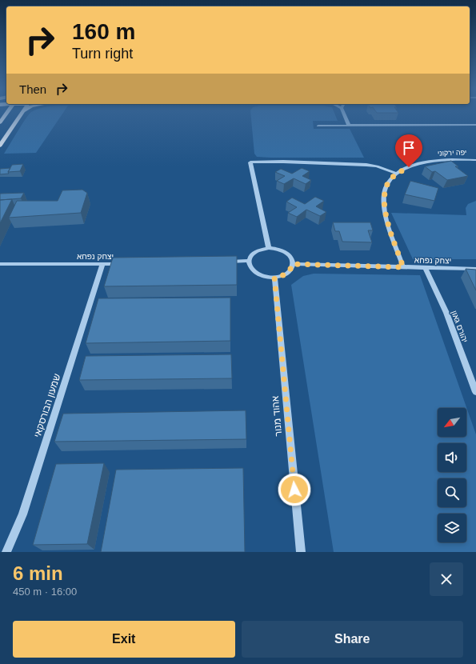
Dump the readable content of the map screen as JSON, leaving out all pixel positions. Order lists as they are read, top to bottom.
{
  "streets": {
    "street": [
      "יפה ירקוני",
      "יצחק נפחא",
      "יהורם גאון",
      "שמעון הבורסקאי",
      "אהוד מנור"
    ]
  },
  "crossings": [
    ["יפה ירקוני", "יצחק נפחא"],
    ["יצחק נפחא", "יהורם גאון"],
    ["יצחק נפחא", "שמעון הבורסקאי"],
    ["יצחק נפחא", "אהוד מנור"]
  ],
  "north": "bottom left",
  "page": {
    "turn": ["160 m", "Turn right"],
    "then": "Then",
    "heading": ["6 min", "450 m · 16:00"],
    "buttons": ["Exit", "Share"]
  }
}
